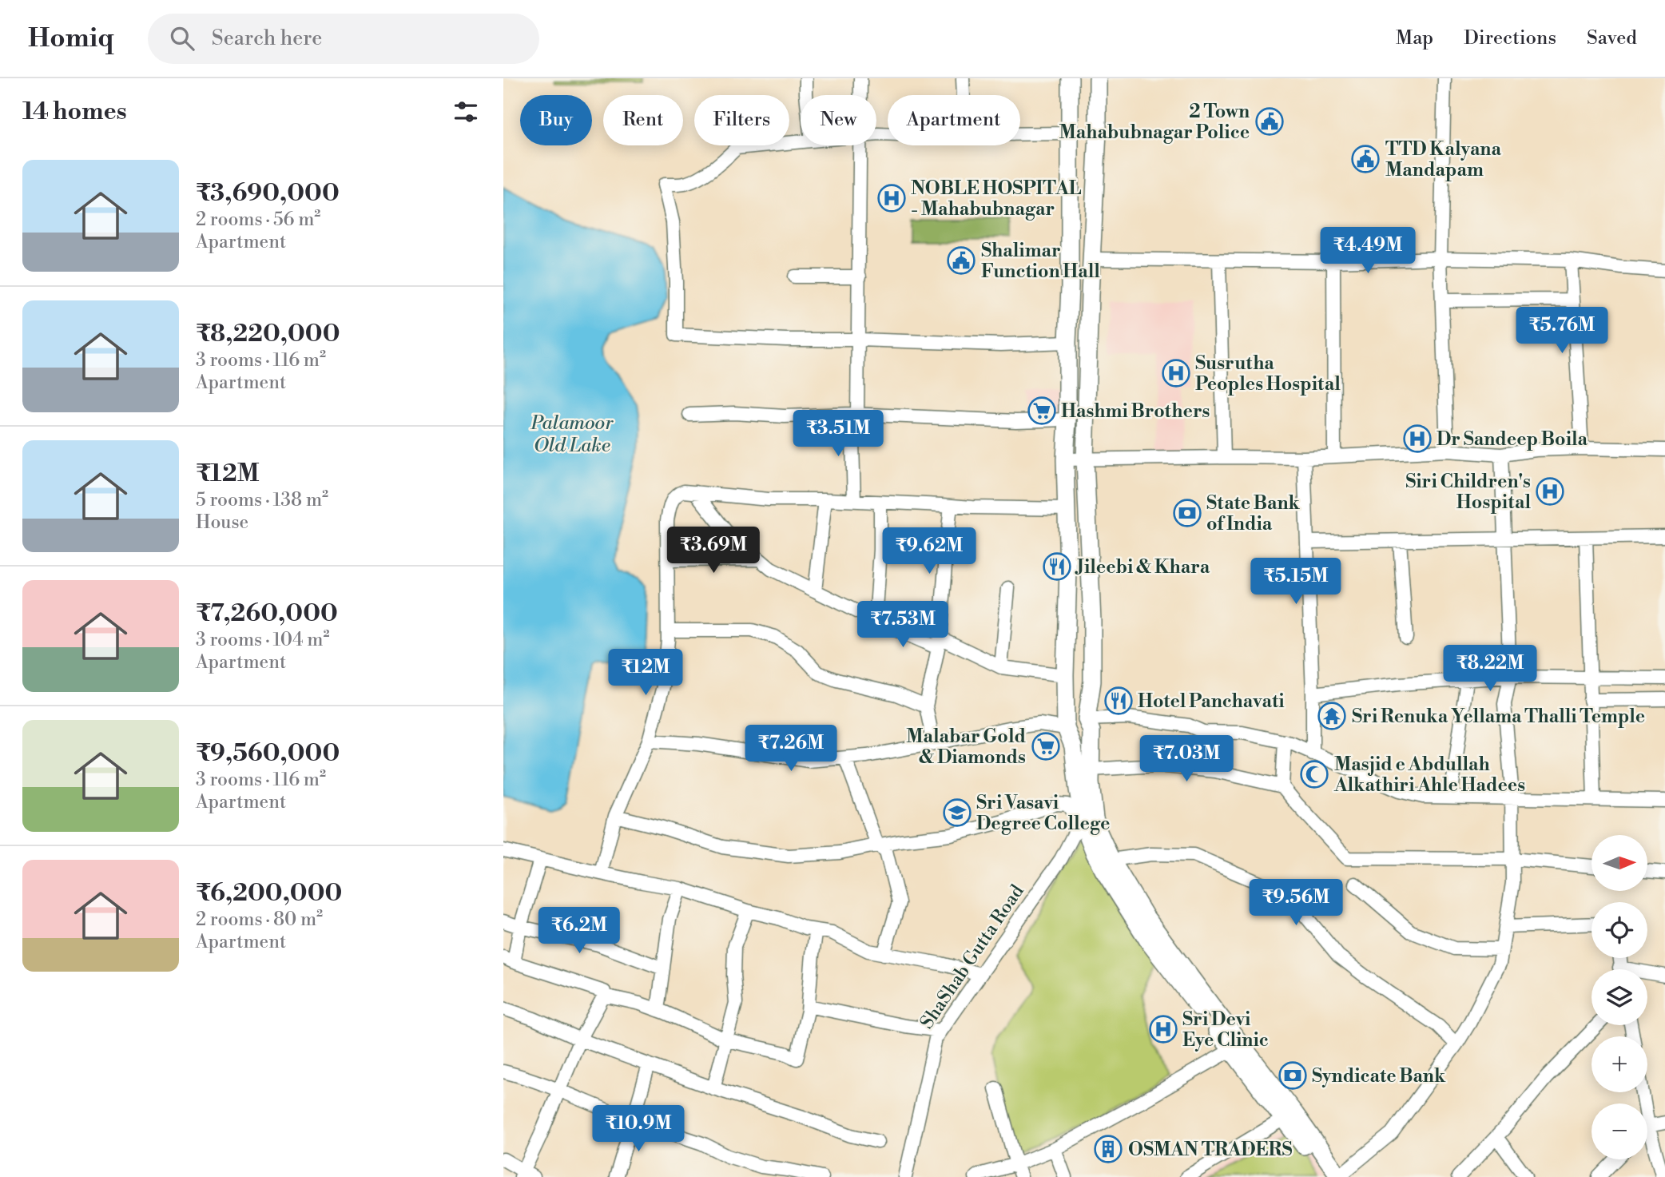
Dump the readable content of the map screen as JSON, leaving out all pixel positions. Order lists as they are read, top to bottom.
{
  "streets": {
    "street": ["ShaShab Gutta Road"]
  },
  "water": ["Palamoor Old Lake"],
  "places": {
    "public building": ["2 Town Mahabubnagar Police", "TTD Kalyana Mandapam", "Shalimar Function Hall"],
    "hospital": [
      "NOBLE HOSPITAL - Mahabubnagar",
      "Susrutha Peoples Hospital",
      "Dr Sandeep Boila",
      "Siri Children's Hospital",
      "Sri Devi Eye Clinic"
    ],
    "supermarket": ["Hashmi Brothers", "Malabar Gold & Diamonds"],
    "bank": ["State Bank of India", "Syndicate Bank"],
    "restaurant": ["Jileebi & Khara", "Hotel Panchavati"],
    "temple": ["Sri Renuka Yellama Thalli Temple"],
    "mosque": ["Masjid e Abdullah Alkathiri Ahle Hadees"],
    "school or university": ["Sri Vasavi Degree College"],
    "building": ["OSMAN TRADERS"]
  },
  "north": "right",
  "page": {
    "header": "Homiq",
    "search": "Search here",
    "nav": ["Map", "Directions", "Saved"],
    "heading": "14 homes",
    "chip": [
      "Buy",
      "Rent",
      "Filters",
      "New",
      "Apartment"
    ],
    "list": [
      {
        "name": "₹3,690,000",
        "note": "2 rooms · 56 m² · Apartment"
      },
      {
        "name": "₹8,220,000",
        "note": "3 rooms · 116 m² · Apartment"
      },
      {
        "name": "₹12M",
        "note": "5 rooms · 138 m² · House"
      },
      {
        "name": "₹7,260,000",
        "note": "3 rooms · 104 m² · Apartment"
      },
      {
        "name": "₹9,560,000",
        "note": "3 rooms · 116 m² · Apartment"
      },
      {
        "name": "₹6,200,000",
        "note": "2 rooms · 80 m² · Apartment"
      }
    ],
    "price": [
      "₹4.49M",
      "₹5.76M",
      "₹3.51M",
      "₹3.69M",
      "₹9.62M",
      "₹5.15M",
      "₹7.53M",
      "₹8.22M",
      "₹12M",
      "₹7.26M",
      "₹7.03M",
      "₹9.56M",
      "₹6.2M",
      "₹10.9M"
    ],
    "map_buttons": ["+", "−"]
  }
}
